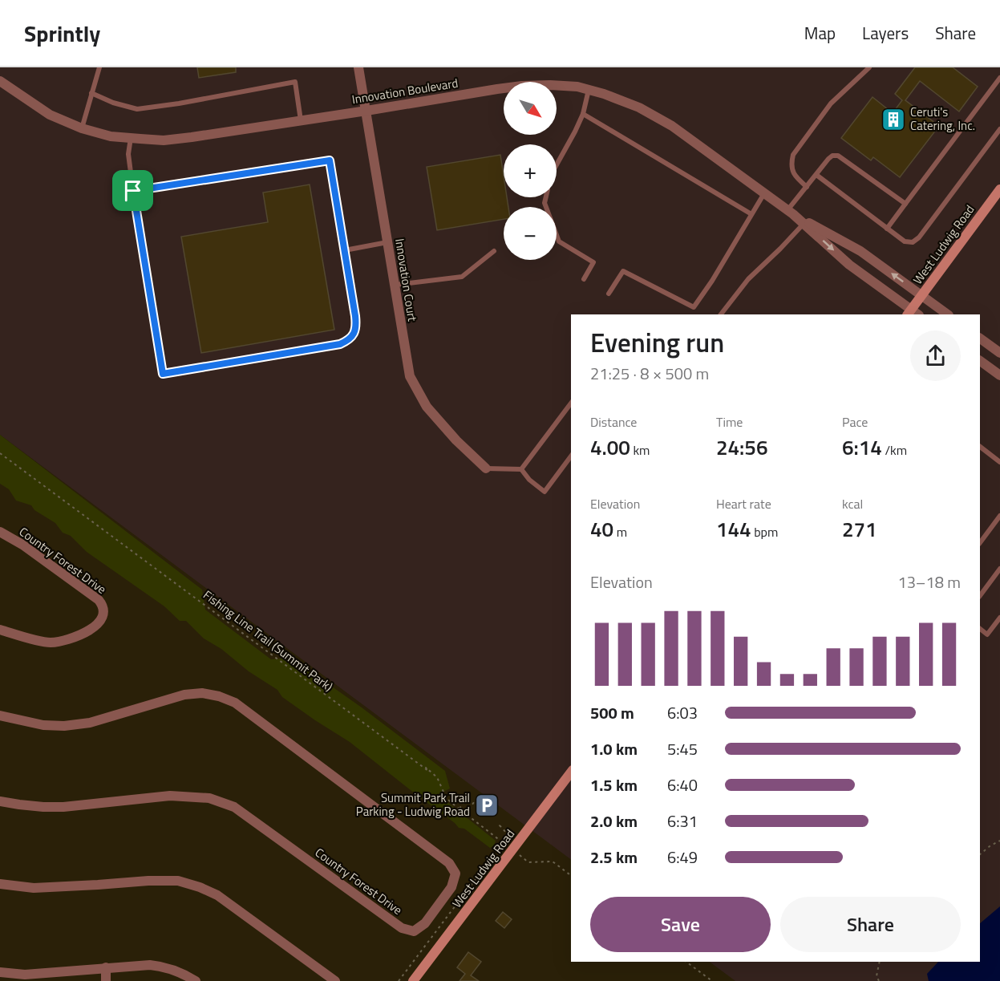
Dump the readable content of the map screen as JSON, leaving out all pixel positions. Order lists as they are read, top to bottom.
{
  "streets": {
    "main road": ["West Ludwig Road"],
    "street": ["Innovation Boulevard", "Innovation Court", "Country Forest Drive"],
    "path": ["Fishing Line Trail (Summit Park)"]
  },
  "crossings": [
    ["Innovation Boulevard", "West Ludwig Road"],
    ["Innovation Boulevard", "Innovation Court"]
  ],
  "places": {
    "building": ["Ceruti's Catering, Inc."],
    "parking": ["Summit Park Trail Parking - Ludwig Road"]
  },
  "north": "bottom right",
  "page": {
    "header": "Sprintly",
    "nav": ["Map", "Layers", "Share"],
    "map_buttons": ["+", "−"],
    "heading": ["Evening run", "21:25 · 8 × 500 m"],
    "stats": [
      ["Distance", "4.00 km"],
      ["Time", "24:56"],
      ["Pace", "6:14 /km"],
      ["Elevation", "40 m"],
      ["Heart rate", "144 bpm"],
      ["kcal", "271"]
    ],
    "chart": ["Elevation", "13–18 m"],
    "list": [
      {
        "name": "500 m",
        "note": "6:03"
      },
      {
        "name": "1.0 km",
        "note": "5:45"
      },
      {
        "name": "1.5 km",
        "note": "6:40"
      },
      {
        "name": "2.0 km",
        "note": "6:31"
      },
      {
        "name": "2.5 km",
        "note": "6:49"
      }
    ],
    "buttons": ["Save", "Share"]
  }
}
